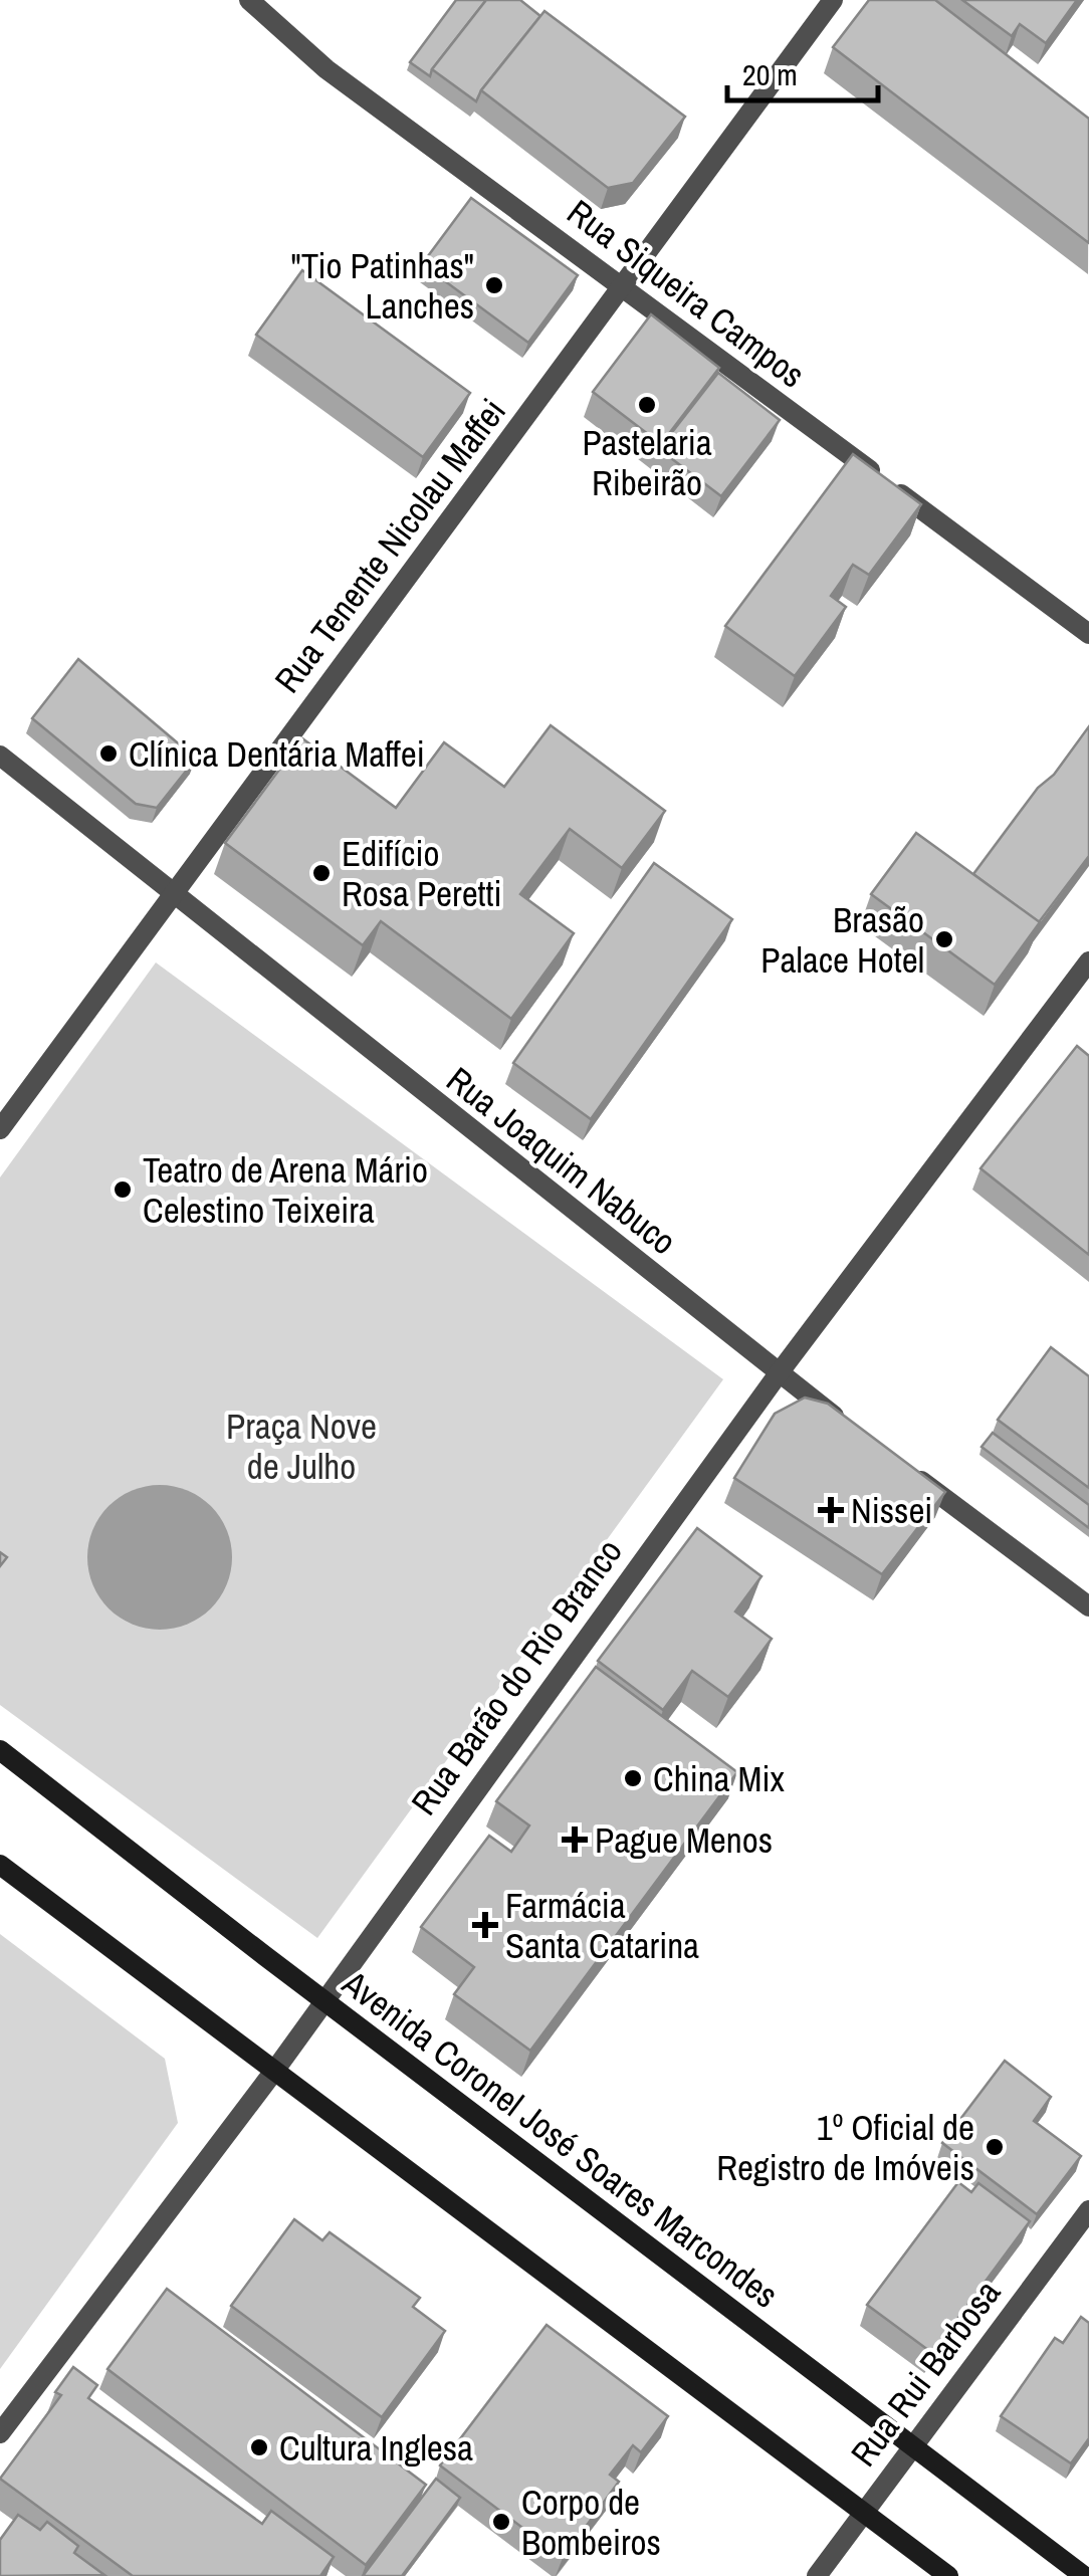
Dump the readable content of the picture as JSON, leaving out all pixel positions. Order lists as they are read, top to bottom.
{
  "streets": {
    "main road": ["Avenida Coronel José Soares Marcondes"],
    "street": [
      "Rua Siqueira Campos",
      "Rua Tenente Nicolau Maffei",
      "Rua Joaquim Nabuco",
      "Rua Barão do Rio Branco",
      "Rua Rui Barbosa"
    ]
  },
  "crossings": [
    ["Rua Siqueira Campos", "Rua Tenente Nicolau Maffei"],
    ["Rua Tenente Nicolau Maffei", "Rua Joaquim Nabuco"],
    ["Rua Joaquim Nabuco", "Rua Barão do Rio Branco"],
    ["Rua Barão do Rio Branco", "Avenida Coronel José Soares Marcondes"],
    ["Avenida Coronel José Soares Marcondes", "Rua Rui Barbosa"]
  ],
  "parks": ["Praça Nove de Julho"],
  "places": {
    "other": [
      "\"Tio Patinhas\" Lanches",
      "Pastelaria Ribeirão",
      "Clínica Dentária Maffei",
      "Edifício Rosa Peretti",
      "Brasão Palace Hotel",
      "Teatro de Arena Mário Celestino Teixeira",
      "China Mix",
      "1º Oficial de Registro de Imóveis",
      "Cultura Inglesa",
      "Corpo de Bombeiros"
    ],
    "health": ["Nissei", "Pague Menos", "Farmácia Santa Catarina"]
  },
  "scale_bar": "20 m"
}
